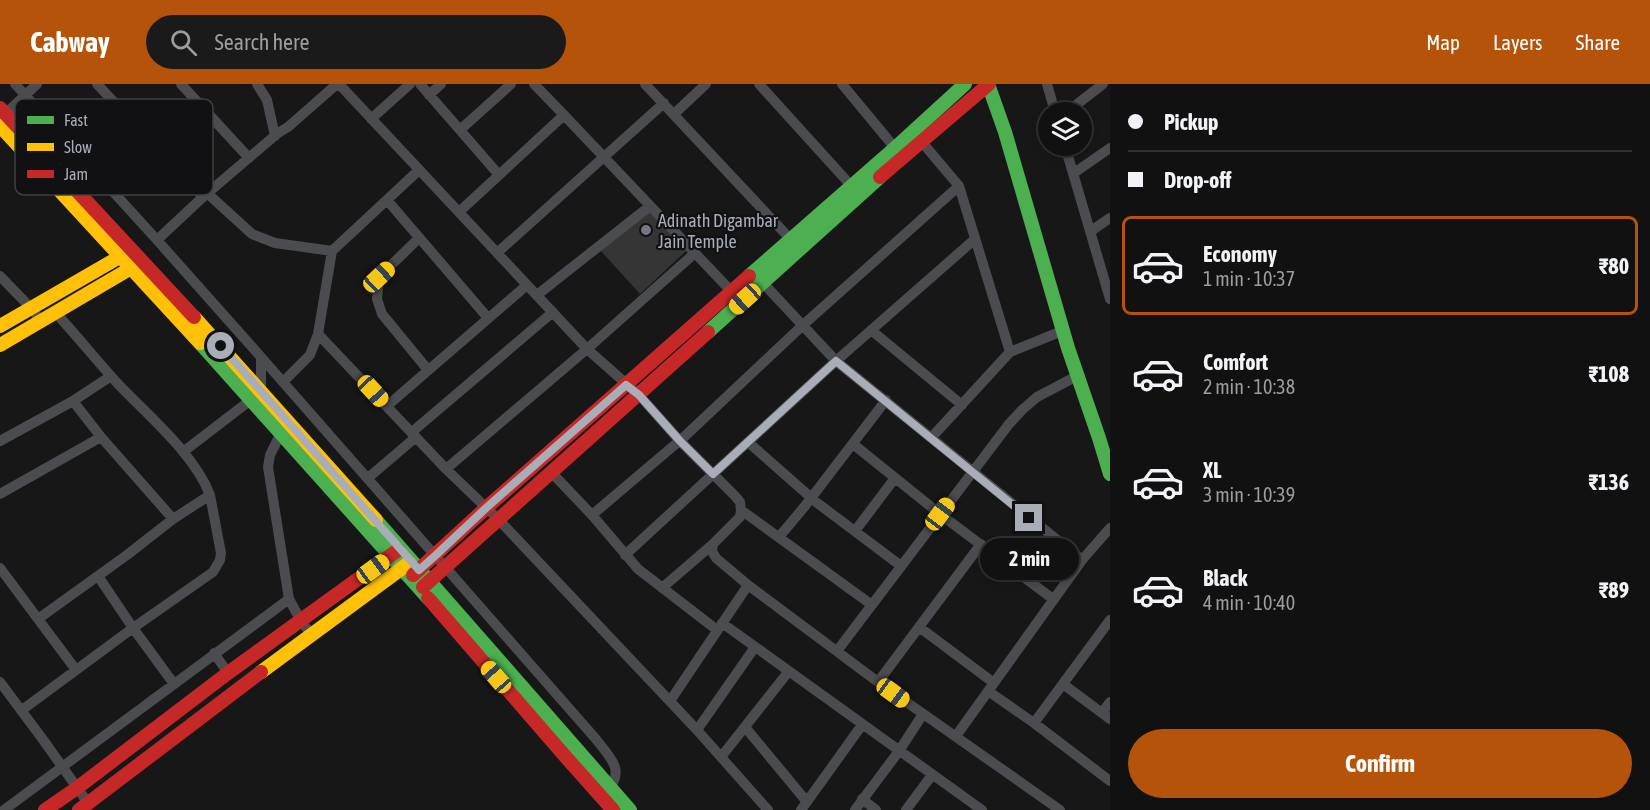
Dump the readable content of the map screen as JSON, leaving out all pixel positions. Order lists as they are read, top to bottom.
{
  "places": ["Adinath Digambar Jain Temple"],
  "legend": ["Fast", "Slow", "Jam"],
  "page": {
    "header": "Cabway",
    "search": "Search here",
    "nav": ["Map", "Layers", "Share"],
    "banner": ["Pickup", "Drop-off"],
    "list": [
      {
        "name": "Economy",
        "note": "1 min · 10:37",
        "value": "₹80"
      },
      {
        "name": "Comfort",
        "note": "2 min · 10:38",
        "value": "₹108"
      },
      {
        "name": "XL",
        "note": "3 min · 10:39",
        "value": "₹136"
      },
      {
        "name": "Black",
        "note": "4 min · 10:40",
        "value": "₹89"
      }
    ],
    "bubble": "2 min",
    "buttons": "Confirm"
  }
}
